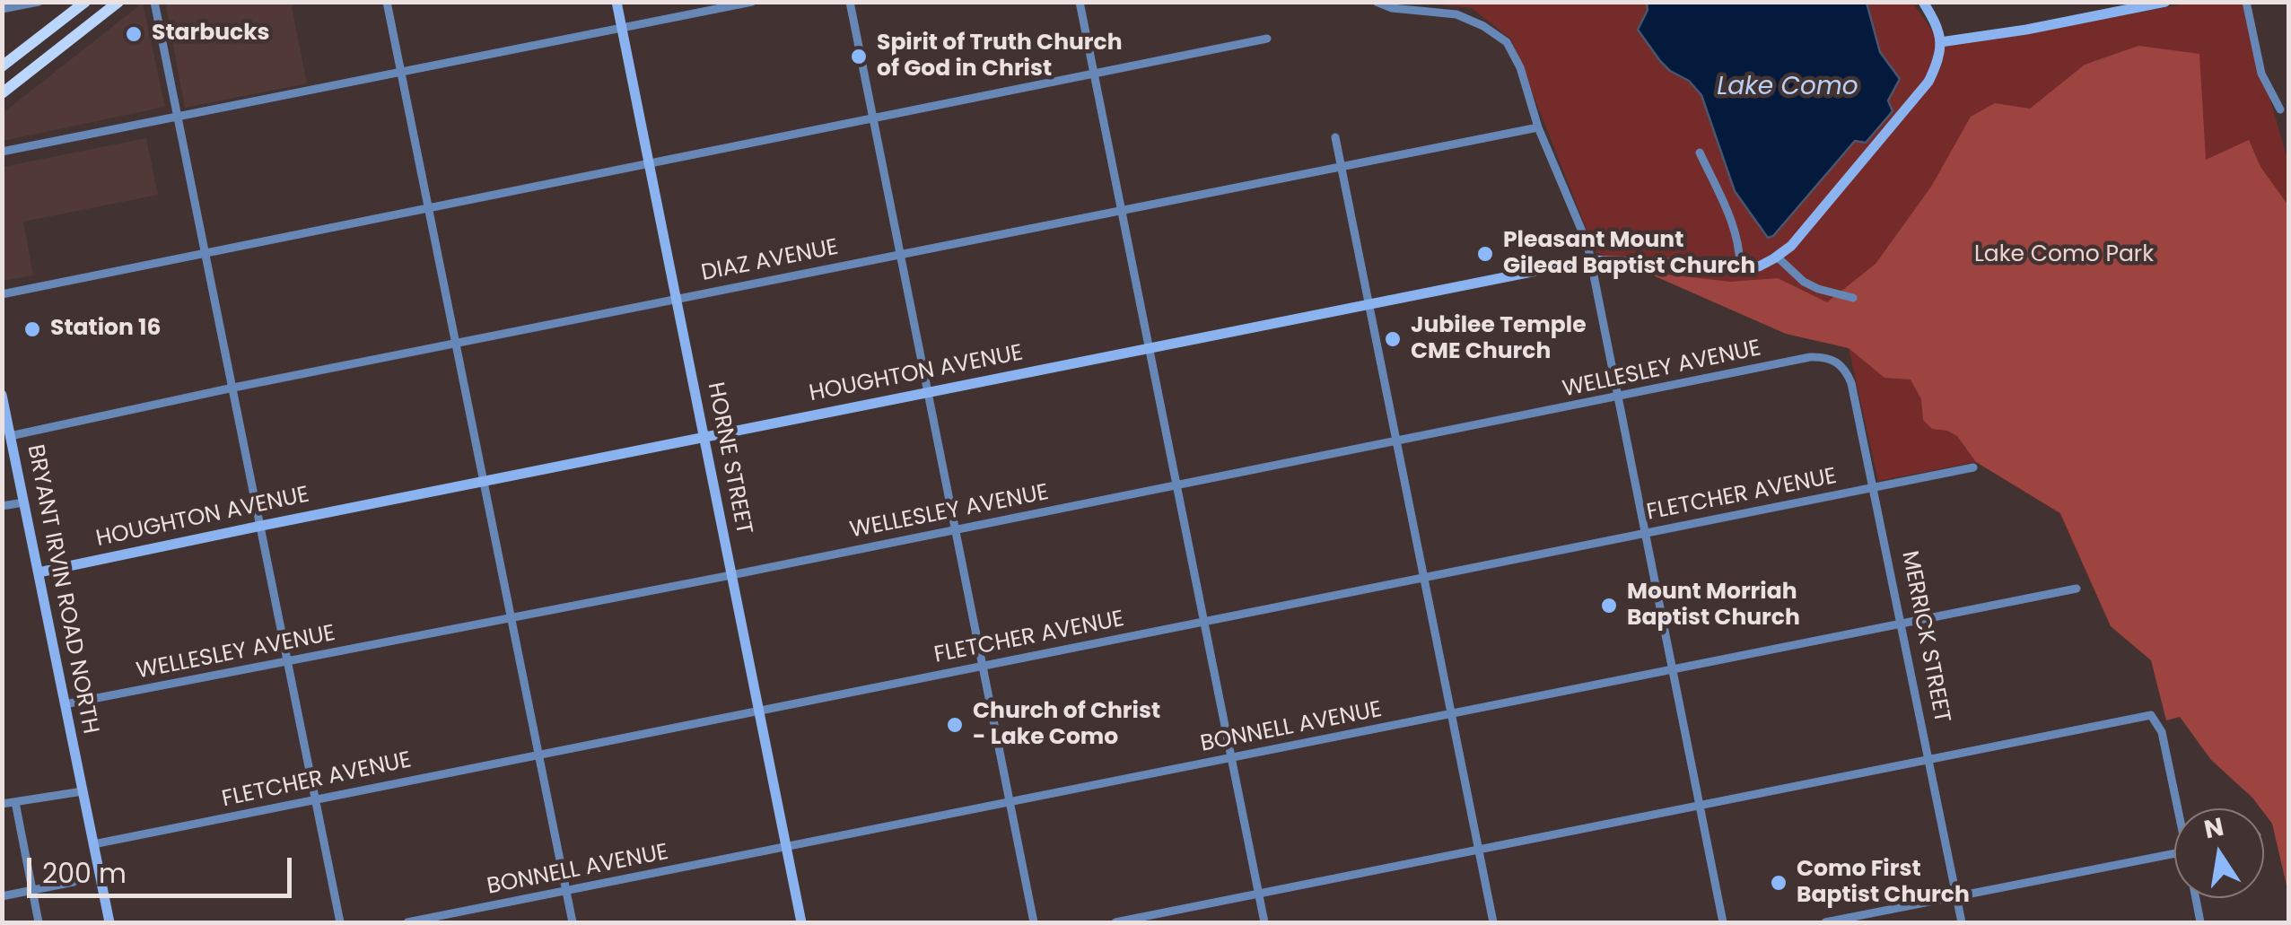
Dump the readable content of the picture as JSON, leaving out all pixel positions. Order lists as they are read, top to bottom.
{
  "streets": {
    "street": [
      "DIAZ AVENUE",
      "WELLESLEY AVENUE",
      "HOUGHTON AVENUE",
      "HORNE STREET",
      "FLETCHER AVENUE",
      "BRYANT IRVIN ROAD NORTH",
      "MERRICK STREET",
      "BONNELL AVENUE"
    ]
  },
  "crossings": [
    ["DIAZ AVENUE", "HORNE STREET"],
    ["DIAZ AVENUE", "BRYANT IRVIN ROAD NORTH"],
    ["WELLESLEY AVENUE", "HORNE STREET"],
    ["WELLESLEY AVENUE", "BRYANT IRVIN ROAD NORTH"],
    ["WELLESLEY AVENUE", "MERRICK STREET"],
    ["HOUGHTON AVENUE", "HORNE STREET"],
    ["HOUGHTON AVENUE", "BRYANT IRVIN ROAD NORTH"],
    ["HORNE STREET", "FLETCHER AVENUE"],
    ["HORNE STREET", "BONNELL AVENUE"],
    ["FLETCHER AVENUE", "BRYANT IRVIN ROAD NORTH"],
    ["FLETCHER AVENUE", "MERRICK STREET"],
    ["MERRICK STREET", "BONNELL AVENUE"]
  ],
  "water": ["Lake Como"],
  "parks": ["Lake Como Park"],
  "places": [
    "Starbucks",
    "Spirit of Truth Church of God in Christ",
    "Pleasant Mount Gilead Baptist Church",
    "Station 16",
    "Jubilee Temple CME Church",
    "Mount Morriah Baptist Church",
    "Church of Christ - Lake Como",
    "Como First Baptist Church"
  ],
  "scale_bar": "200 m",
  "north": "top"
}
